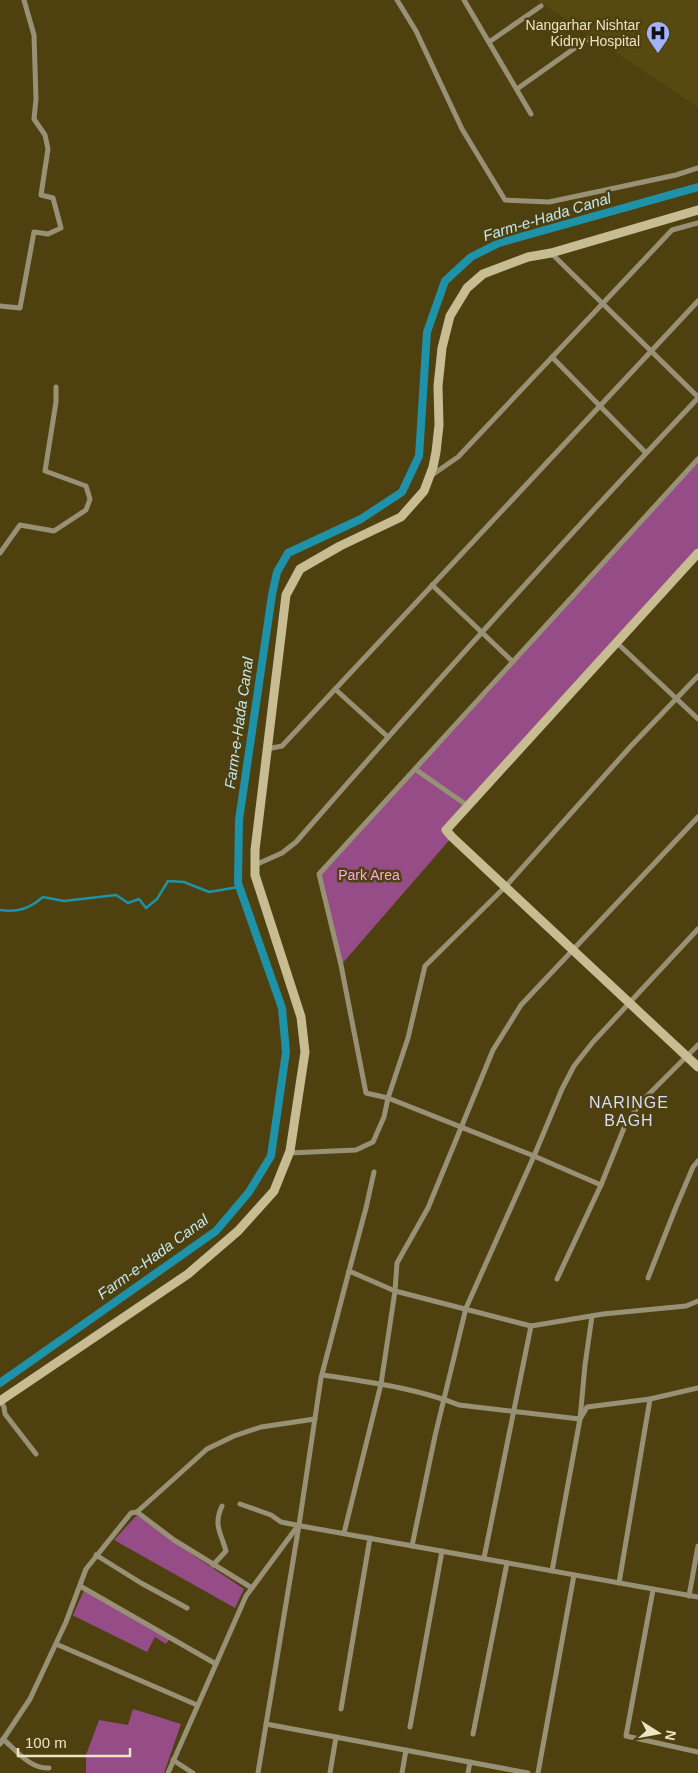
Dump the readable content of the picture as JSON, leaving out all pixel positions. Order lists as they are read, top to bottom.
{
  "districts": ["NARINGE BAGH"],
  "water": ["Farm-e-Hada Canal"],
  "parks": ["Park Area"],
  "places": {
    "hospital": ["Nangarhar Nishtar Kidny Hospital"]
  },
  "scale_bar": "100 m",
  "north": "right"
}
